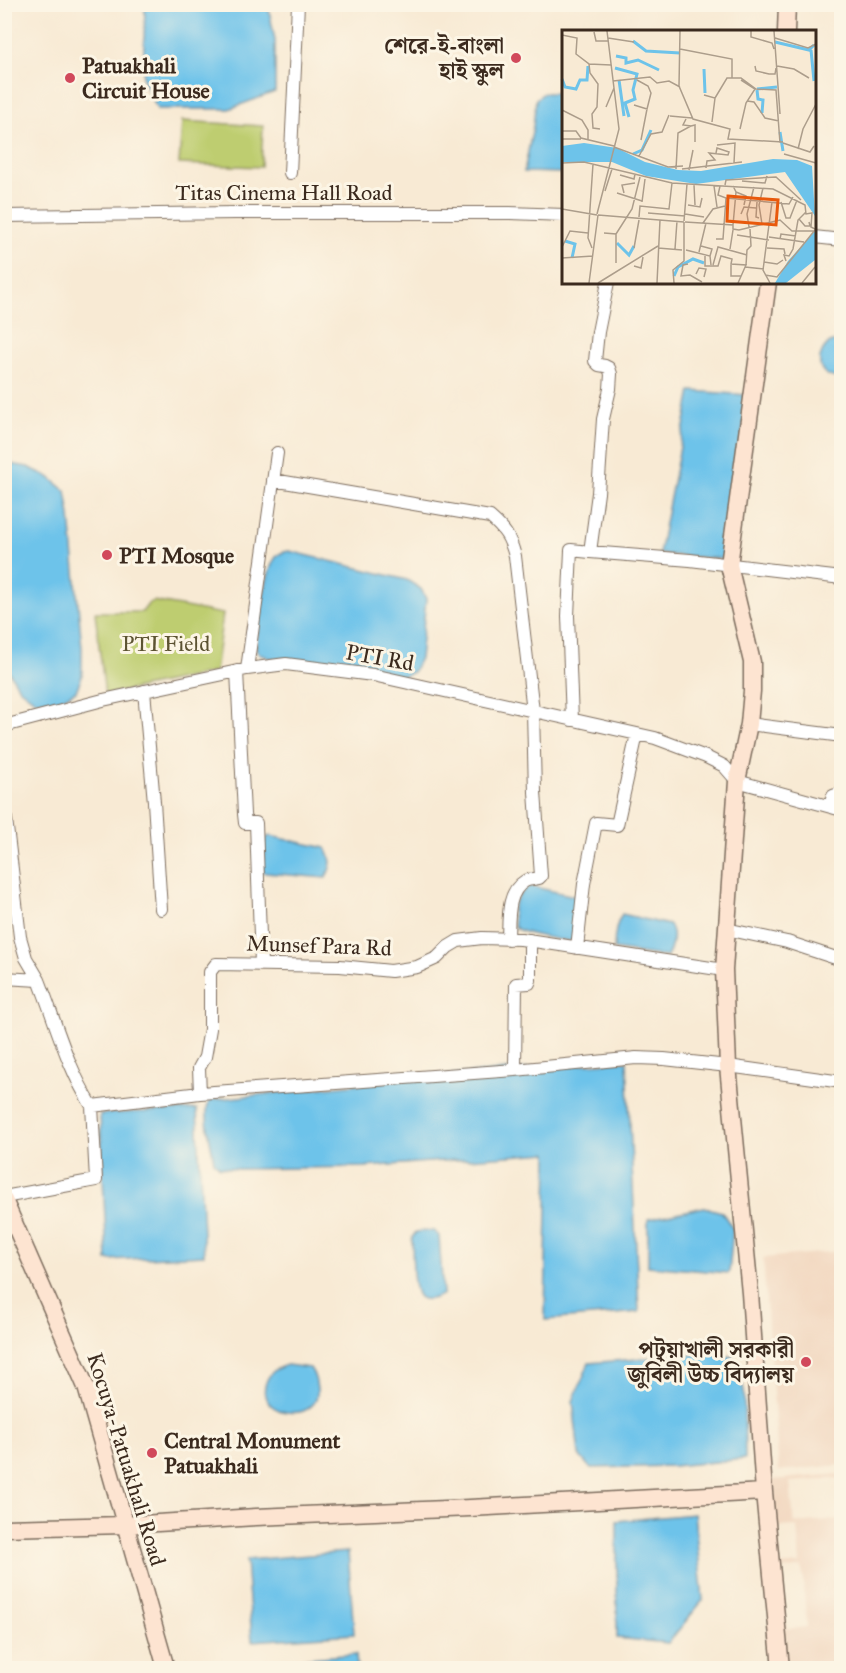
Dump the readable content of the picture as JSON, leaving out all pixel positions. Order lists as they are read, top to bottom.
{
  "streets": {
    "street": [
      "Titas Cinema Hall Road",
      "PTI Rd",
      "Munsef Para Rd",
      "Kocuya-Patuakhali Road"
    ]
  },
  "parks": ["PTI Field"],
  "places": [
    "শেরে-ই-বাংলা হাই স্কুল",
    "Patuakhali Circuit House",
    "PTI Mosque",
    "পটুয়াখালী সরকারী জুবিলী উচ্চ বিদ্যালয়",
    "Central Monument Patuakhali"
  ]
}
